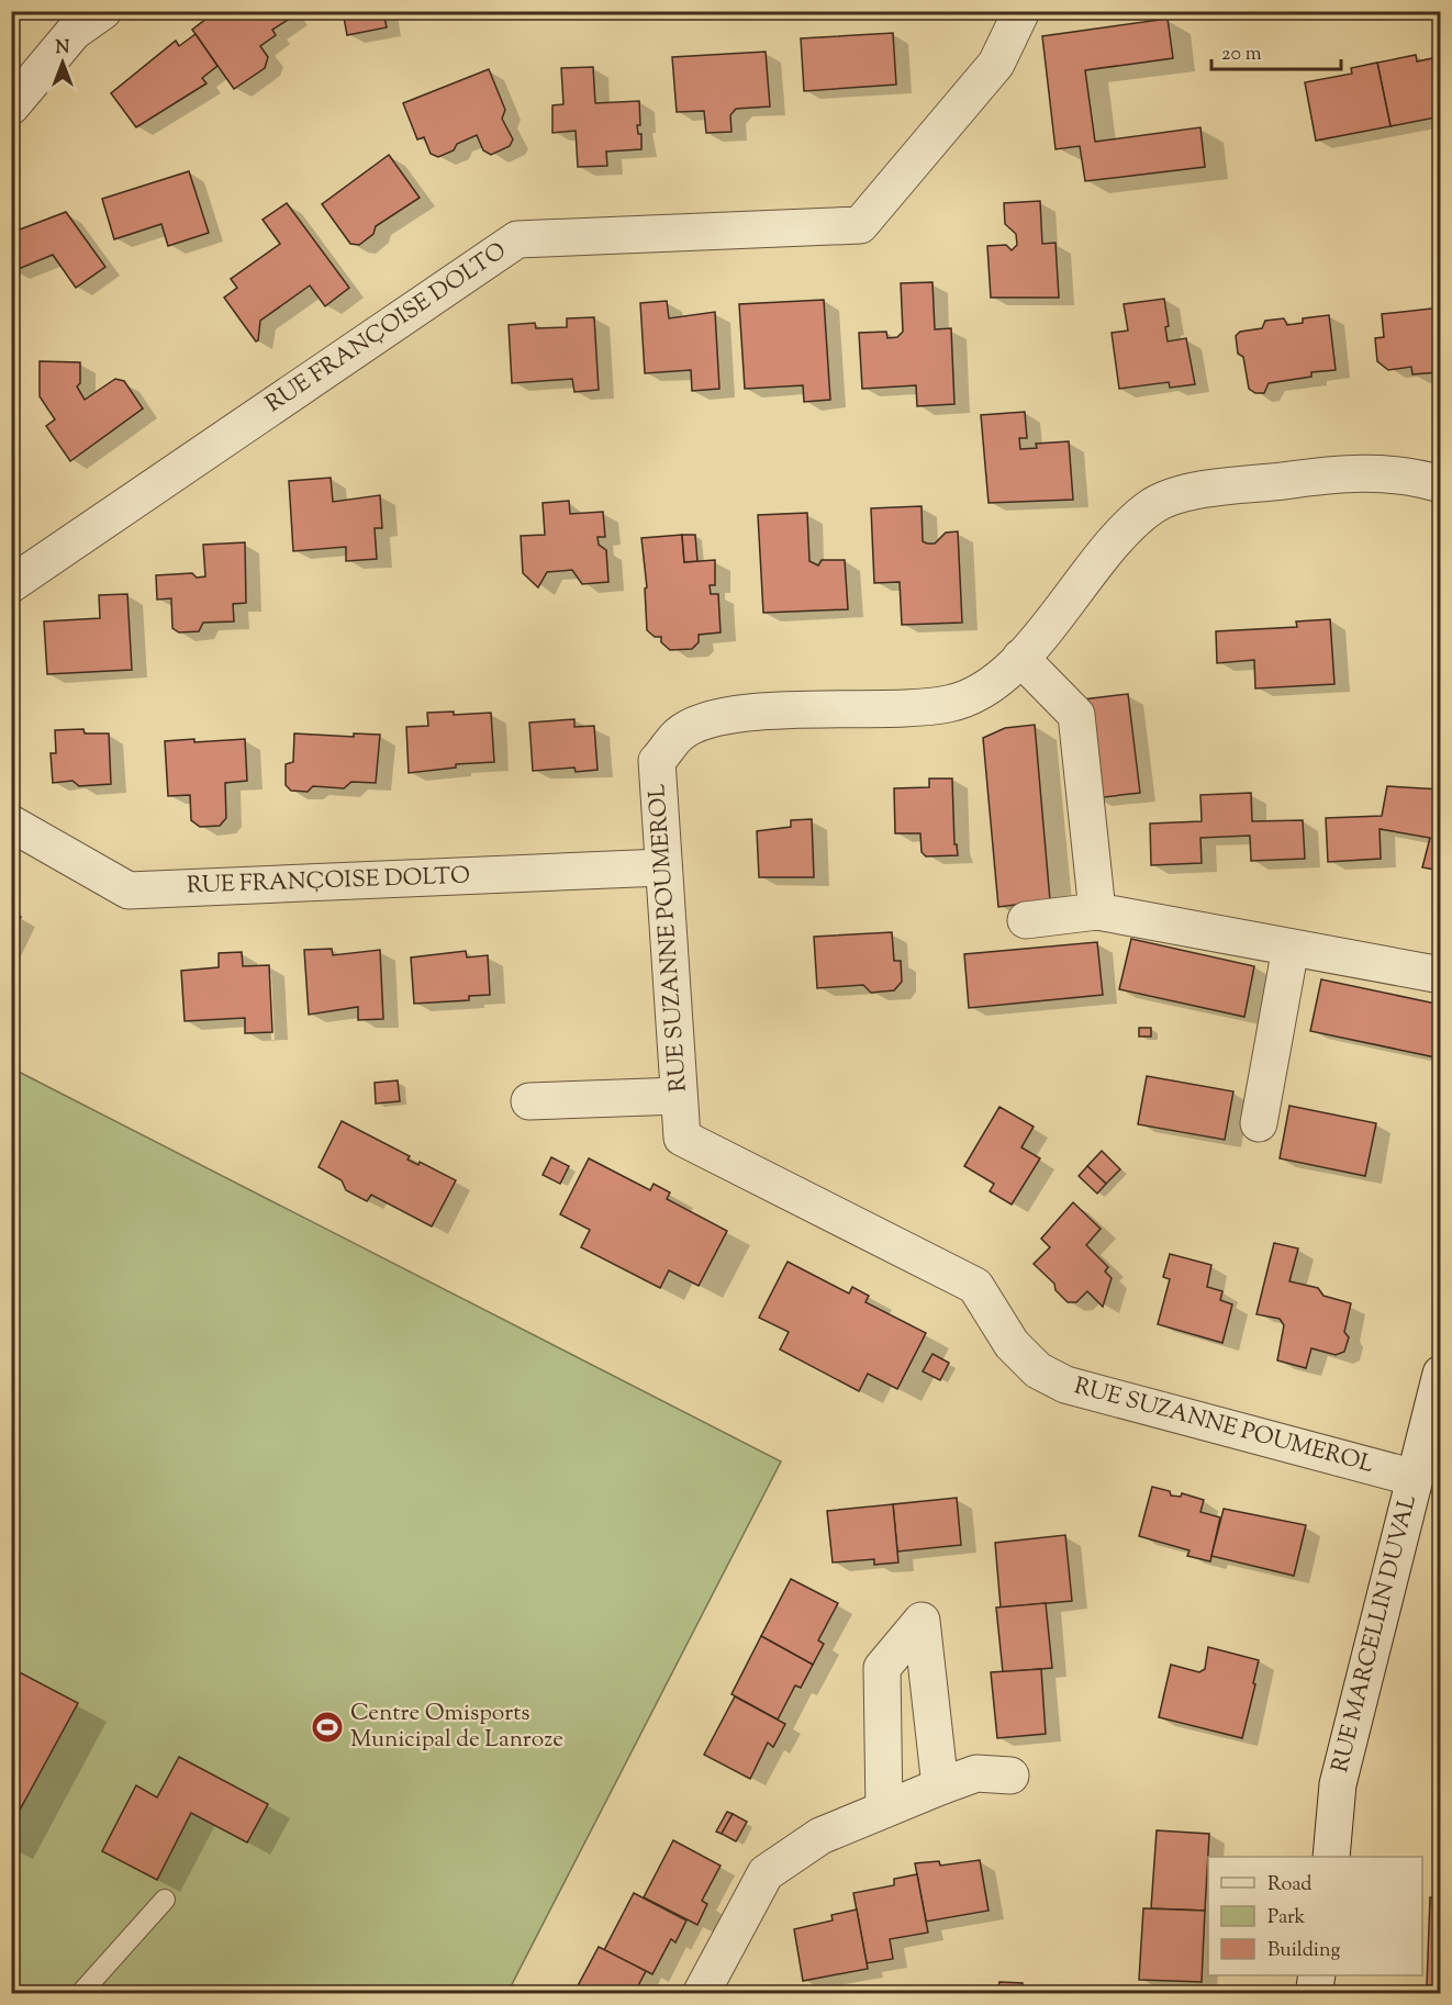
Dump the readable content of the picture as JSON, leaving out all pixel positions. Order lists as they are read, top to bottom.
{
  "streets": {
    "street": ["RUE FRANÇOISE DOLTO", "RUE SUZANNE POUMEROL", "RUE MARCELLIN DUVAL"]
  },
  "crossings": [
    ["RUE FRANÇOISE DOLTO", "RUE SUZANNE POUMEROL"],
    ["RUE SUZANNE POUMEROL", "RUE MARCELLIN DUVAL"]
  ],
  "places": {
    "sports": ["Centre Omisports Municipal de Lanroze"]
  },
  "legend": ["Road", "Park", "Building"],
  "scale_bar": "20 m",
  "north": "top"
}
